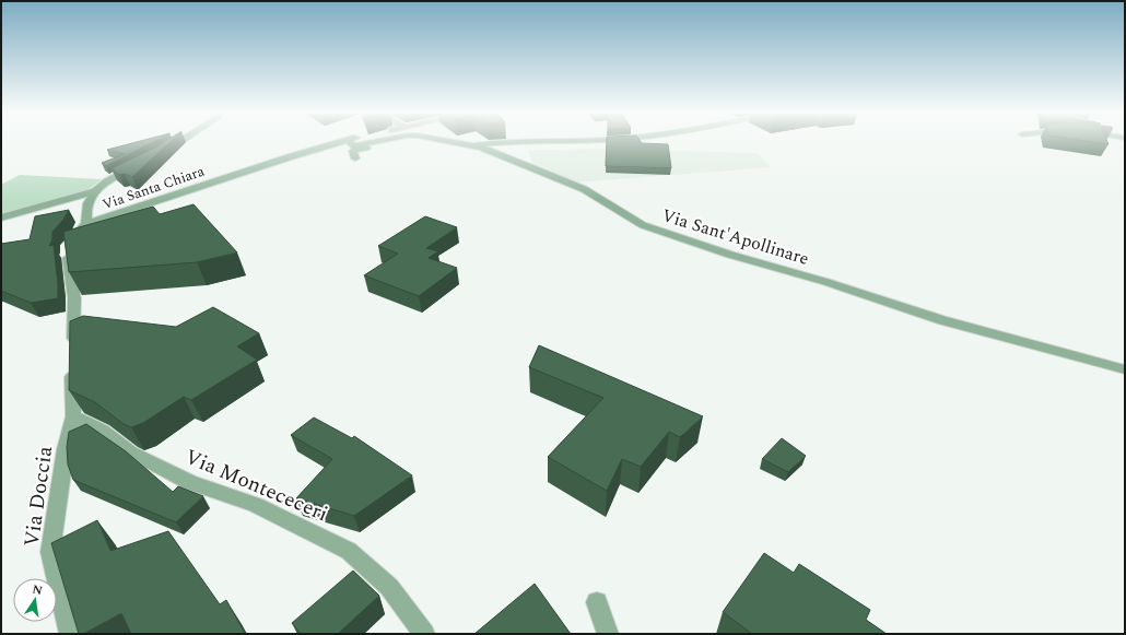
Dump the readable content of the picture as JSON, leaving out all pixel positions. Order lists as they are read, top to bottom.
{
  "streets": {
    "street": [
      "Via Santa Chiara",
      "Via Sant'Apollinare",
      "Via Montececeri",
      "Via Doccia"
    ]
  },
  "crossings": [
    ["Via Santa Chiara", "Via Doccia"],
    ["Via Montececeri", "Via Doccia"]
  ],
  "north": "top"
}
